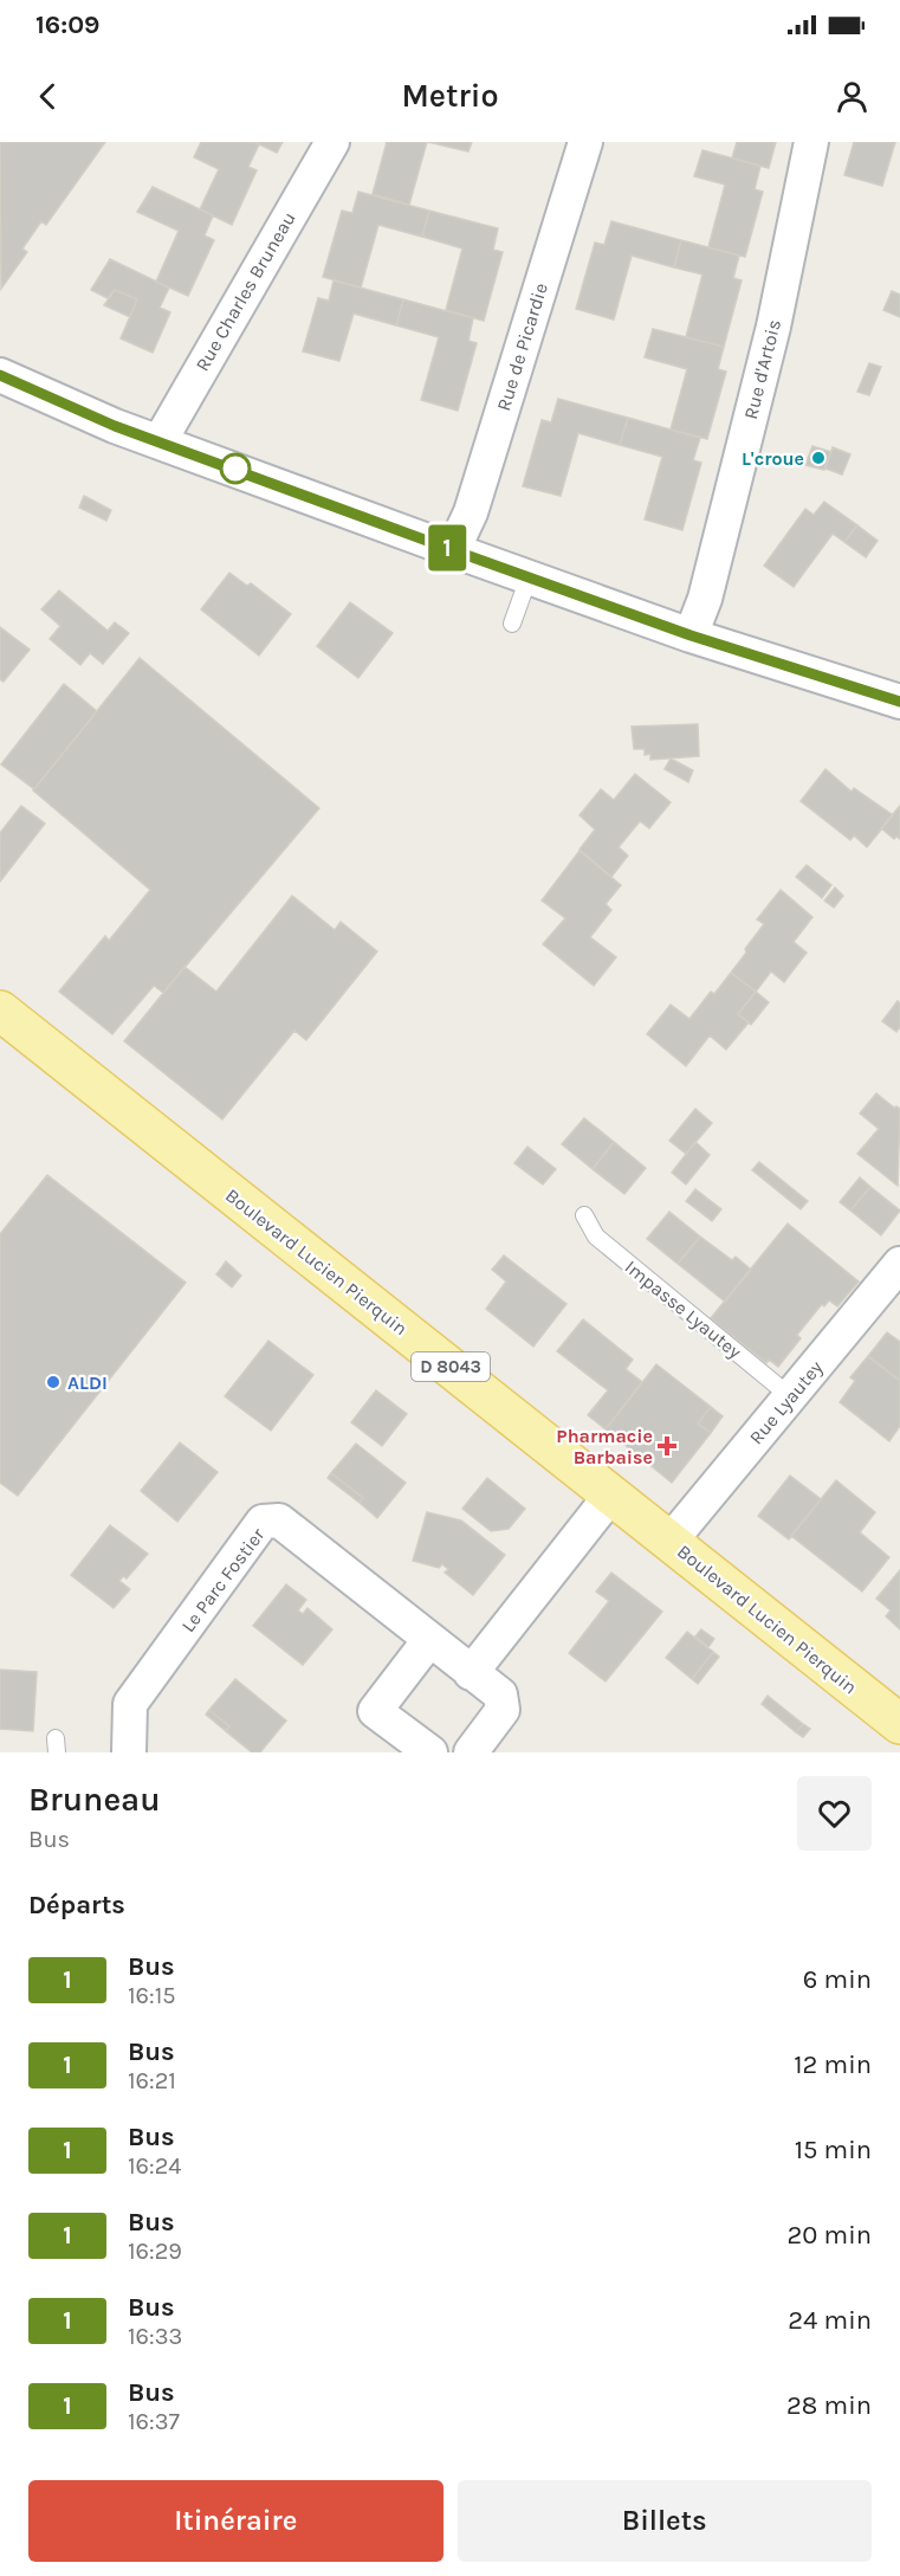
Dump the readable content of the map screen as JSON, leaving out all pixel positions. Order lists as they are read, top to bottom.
{
  "streets": {
    "main road": ["Boulevard Lucien Pierquin", "D 8043"],
    "street": [
      "Rue Charles Bruneau",
      "Rue de Picardie",
      "Rue d'Artois",
      "Rue Lyautey",
      "Le Parc Fostier"
    ],
    "lane": ["Impasse Lyautey"]
  },
  "crossings": [
    ["Boulevard Lucien Pierquin", "Rue Lyautey"],
    ["Impasse Lyautey", "Rue Lyautey"]
  ],
  "places": {
    "other": ["L'croue", "ALDI"],
    "health": ["Pharmacie Barbaise"]
  },
  "lines": ["bus line 1"],
  "page": {
    "status": "16:09",
    "header": "Metrio",
    "on_map": "1",
    "heading": [
      ["Bruneau", "Bus"],
      "Départs"
    ],
    "list": [
      {
        "mark": "1",
        "name": "Bus",
        "note": "16:15",
        "value": "6 min"
      },
      {
        "mark": "1",
        "name": "Bus",
        "note": "16:21",
        "value": "12 min"
      },
      {
        "mark": "1",
        "name": "Bus",
        "note": "16:24",
        "value": "15 min"
      },
      {
        "mark": "1",
        "name": "Bus",
        "note": "16:29",
        "value": "20 min"
      },
      {
        "mark": "1",
        "name": "Bus",
        "note": "16:33",
        "value": "24 min"
      },
      {
        "mark": "1",
        "name": "Bus",
        "note": "16:37",
        "value": "28 min"
      }
    ],
    "buttons": ["Itinéraire", "Billets"]
  }
}
